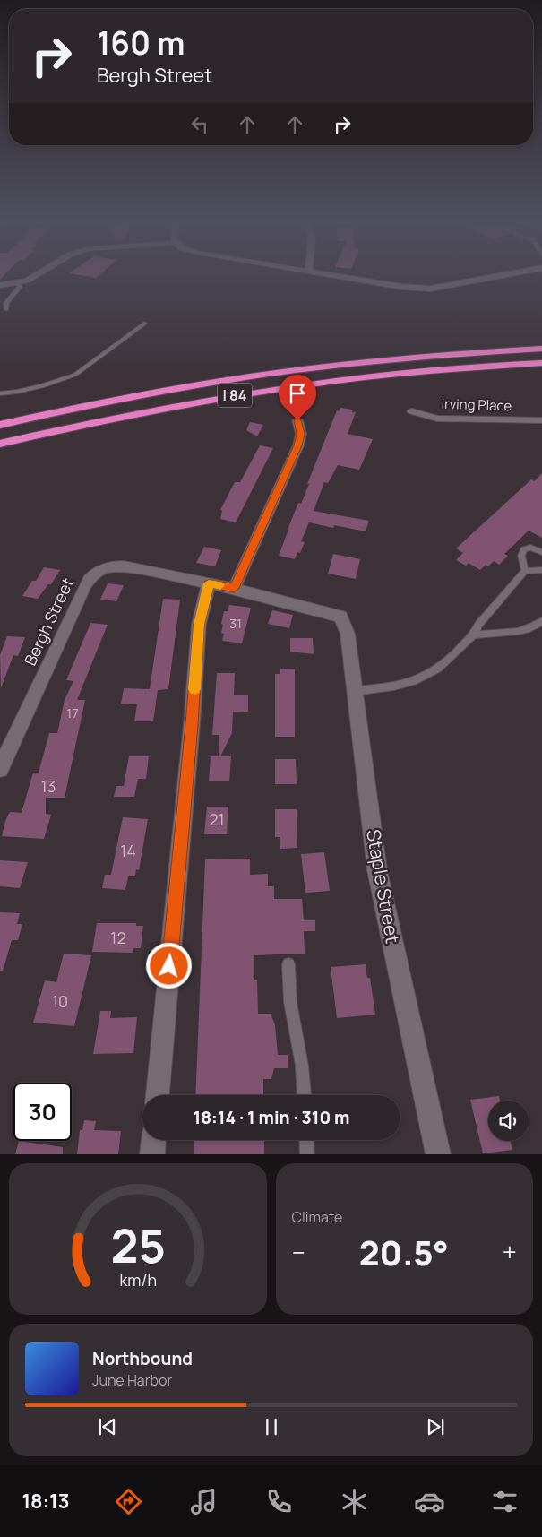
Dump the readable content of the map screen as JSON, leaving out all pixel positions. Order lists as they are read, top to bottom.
{
  "streets": {
    "highway": ["I 84"],
    "street": ["Irving Place", "Bergh Street", "Staple Street"]
  },
  "crossings": [
    ["Bergh Street", "Staple Street"]
  ],
  "house_numbers": [
    "31",
    "17",
    "13",
    "21",
    "14",
    "12",
    "10"
  ],
  "page": {
    "turn": ["160 m", "Bergh Street"],
    "limit": "30",
    "trip": "18:14 · 1 min · 310 m",
    "tile": "Climate",
    "heat": ["−", "20.5°", "+"],
    "song": ["Northbound", "June Harbor"],
    "tabs": "18:13",
    "gauge": ["25", "km/h"]
  }
}
